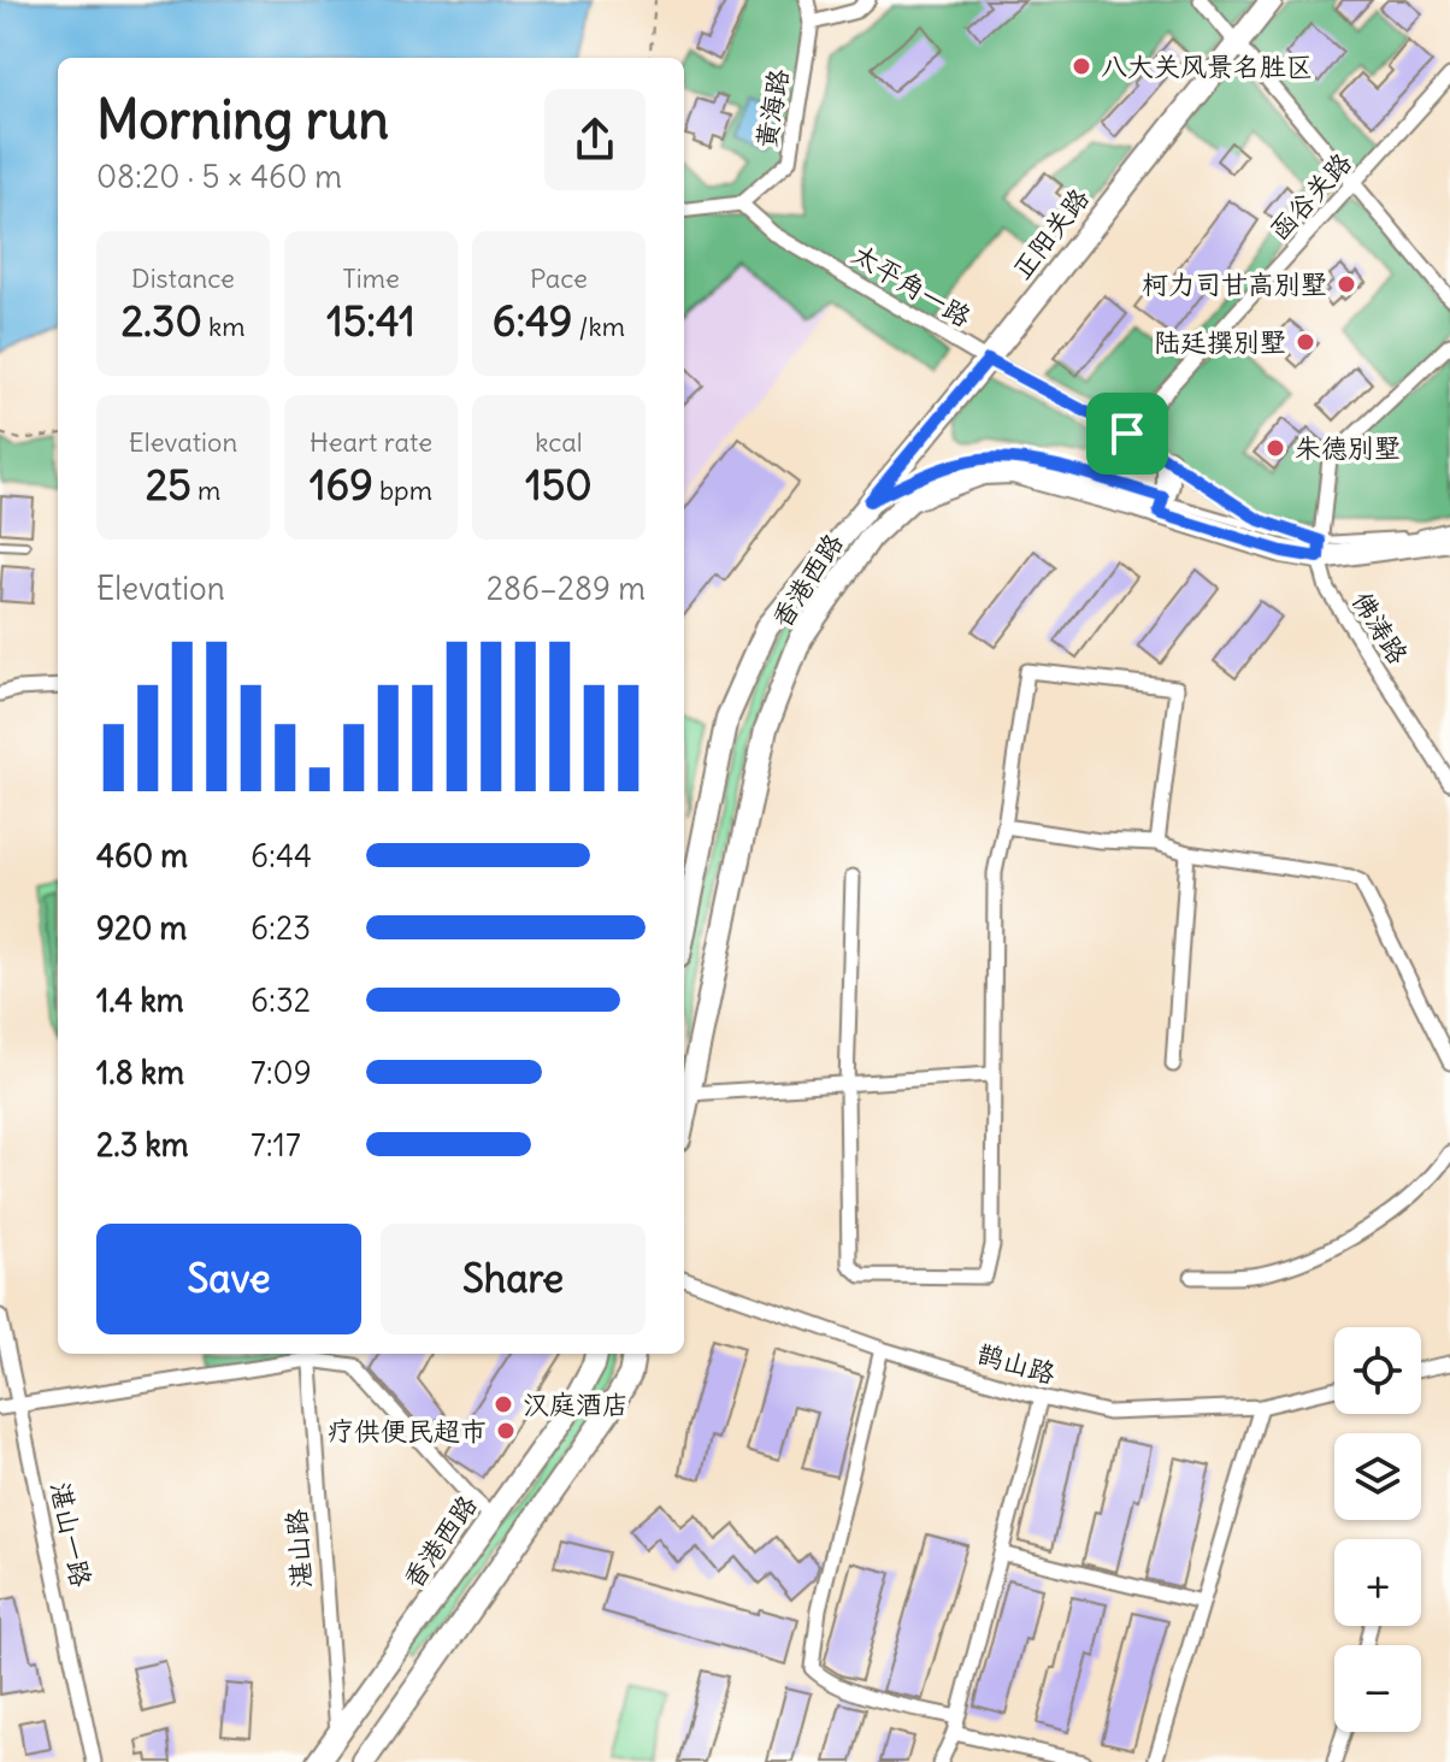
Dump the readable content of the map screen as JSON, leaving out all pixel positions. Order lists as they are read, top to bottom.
{
  "streets": {
    "main road": ["正阳关路", "香港西路"],
    "street": [
      "黄海路",
      "函谷关路",
      "太平角一路",
      "佛涛路",
      "鹊山路",
      "湛山一路",
      "湛山路"
    ]
  },
  "crossings": [
    ["黄海路", "太平角一路"],
    ["函谷关路", "太平角一路"],
    ["正阳关路", "太平角一路"],
    ["正阳关路", "香港西路"],
    ["太平角一路", "香港西路"],
    ["太平角一路", "佛涛路"],
    ["香港西路", "佛涛路"],
    ["香港西路", "湛山路"]
  ],
  "places": [
    "八大关风景名胜区",
    "柯力司甘高别墅",
    "陆廷撰别墅",
    "朱德别墅",
    "汉庭酒店",
    "疗供便民超市"
  ],
  "page": {
    "heading": ["Morning run", "08:20 · 5 × 460 m"],
    "stats": [
      ["Distance", "2.30 km"],
      ["Time", "15:41"],
      ["Pace", "6:49 /km"],
      ["Elevation", "25 m"],
      ["Heart rate", "169 bpm"],
      ["kcal", "150"]
    ],
    "chart": ["Elevation", "286–289 m"],
    "list": [
      {
        "name": "460 m",
        "note": "6:44"
      },
      {
        "name": "920 m",
        "note": "6:23"
      },
      {
        "name": "1.4 km",
        "note": "6:32"
      },
      {
        "name": "1.8 km",
        "note": "7:09"
      },
      {
        "name": "2.3 km",
        "note": "7:17"
      }
    ],
    "buttons": ["Save", "Share"],
    "map_buttons": ["+", "−"]
  }
}
